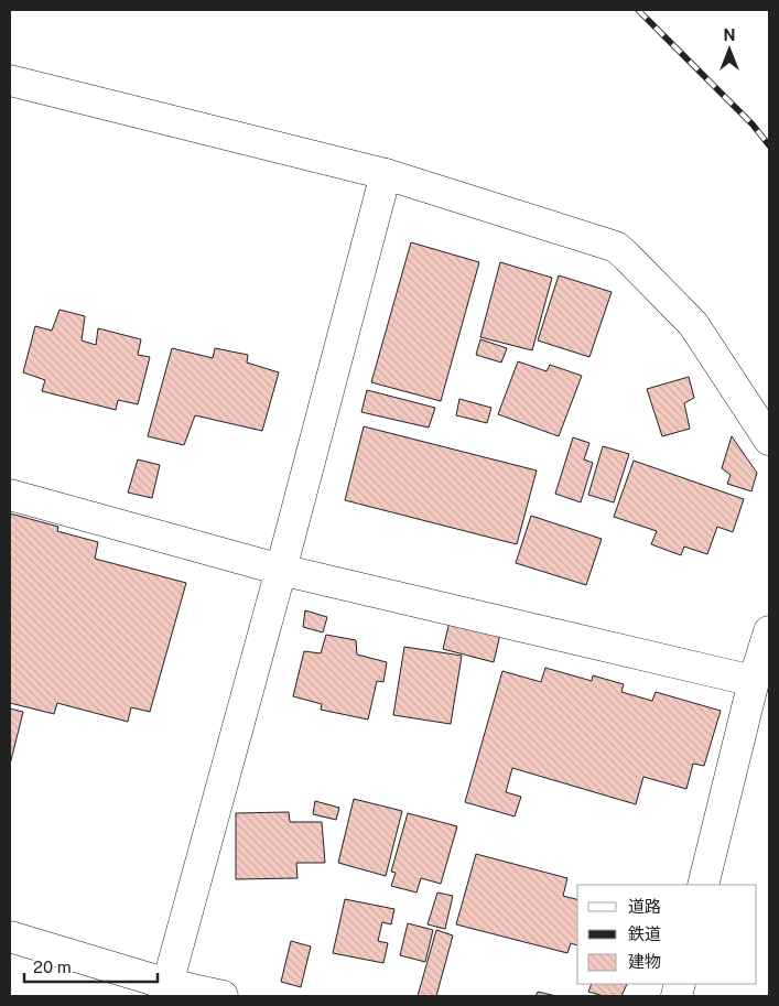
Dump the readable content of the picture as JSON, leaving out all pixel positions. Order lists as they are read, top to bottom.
{
  "legend": ["道路", "鉄道", "建物"],
  "scale_bar": "20 m",
  "north": "top"
}
